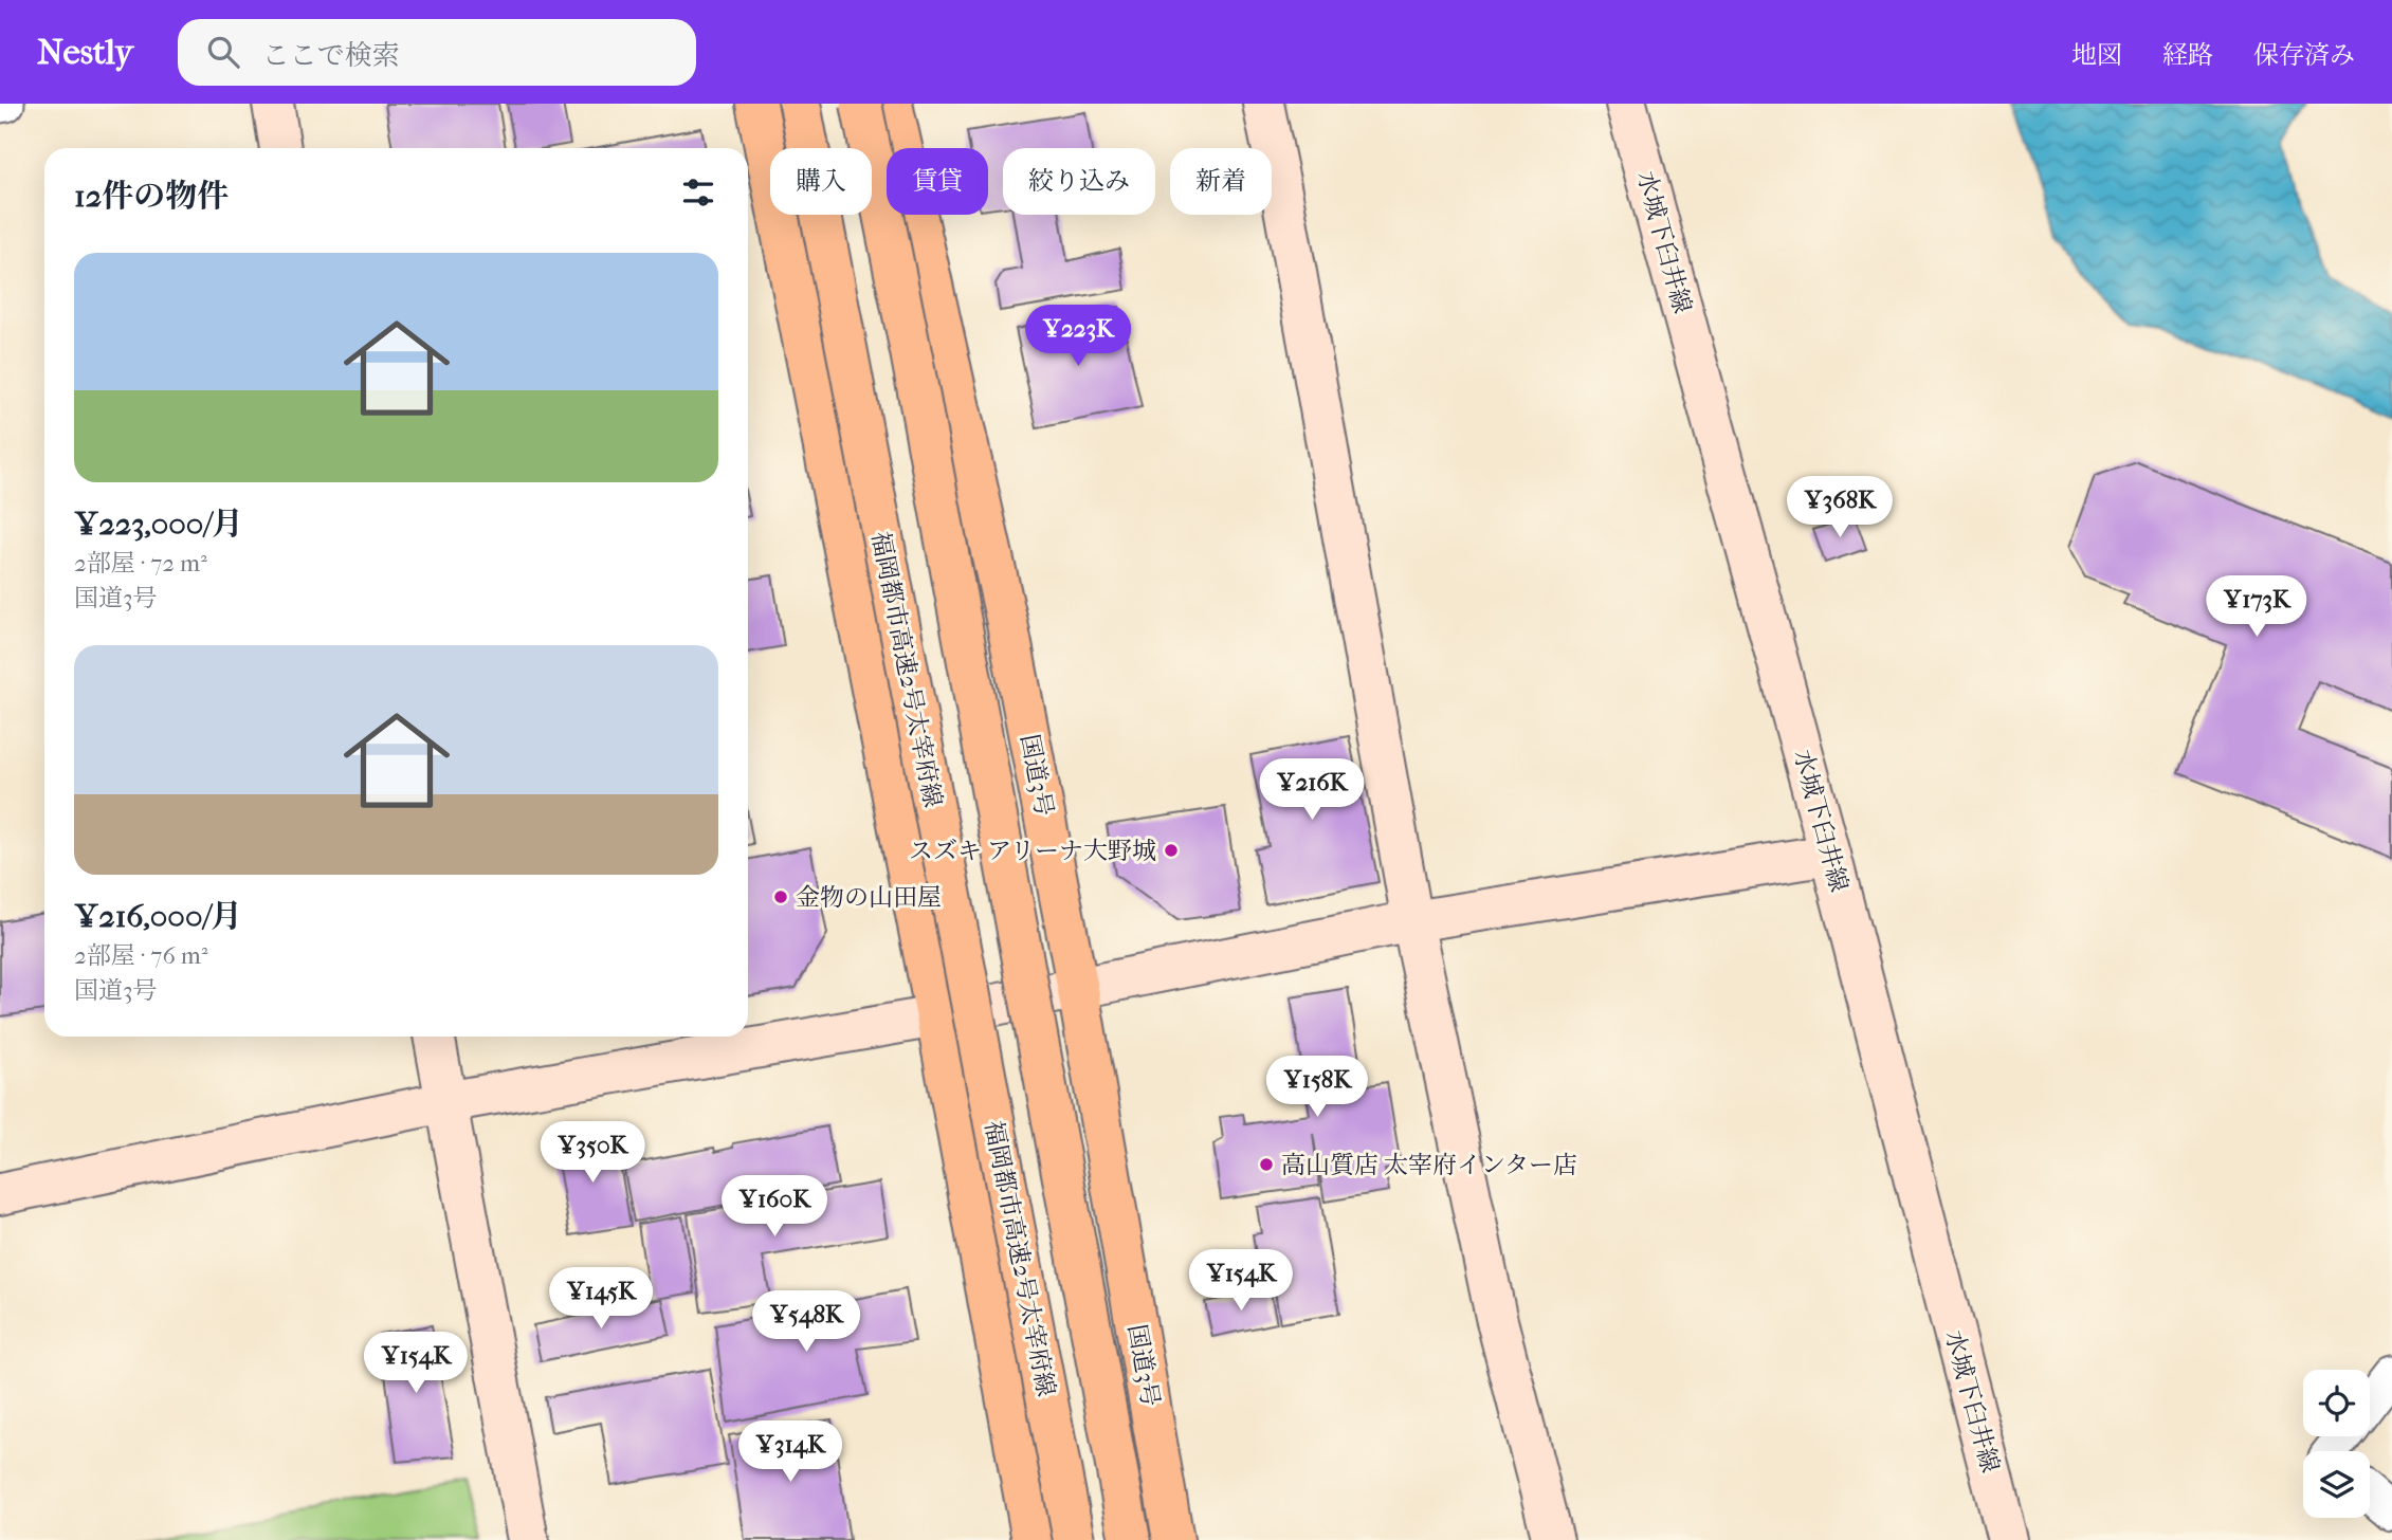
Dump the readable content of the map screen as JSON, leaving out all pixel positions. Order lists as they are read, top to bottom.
{
  "streets": {
    "highway": ["福岡都市高速2号太宰府線", "国道3号"],
    "street": ["水城下臼井線"]
  },
  "places": ["スズキ アリーナ大野城", "金物の山田屋", "高山質店 太宰府インター店"],
  "page": {
    "header": "Nestly",
    "search": "ここで検索",
    "nav": ["地図", "経路", "保存済み"],
    "chip": [
      "購入",
      "賃貸",
      "絞り込み",
      "新着"
    ],
    "heading": "12件の物件",
    "list": [
      {
        "name": "¥223,000/月",
        "note": "2部屋 · 72 m² · 国道3号"
      },
      {
        "name": "¥216,000/月",
        "note": "2部屋 · 76 m² · 国道3号"
      }
    ],
    "price": [
      "¥223K",
      "¥368K",
      "¥173K",
      "¥216K",
      "¥158K",
      "¥350K",
      "¥160K",
      "¥154K",
      "¥145K",
      "¥548K",
      "¥154K",
      "¥314K"
    ]
  }
}
